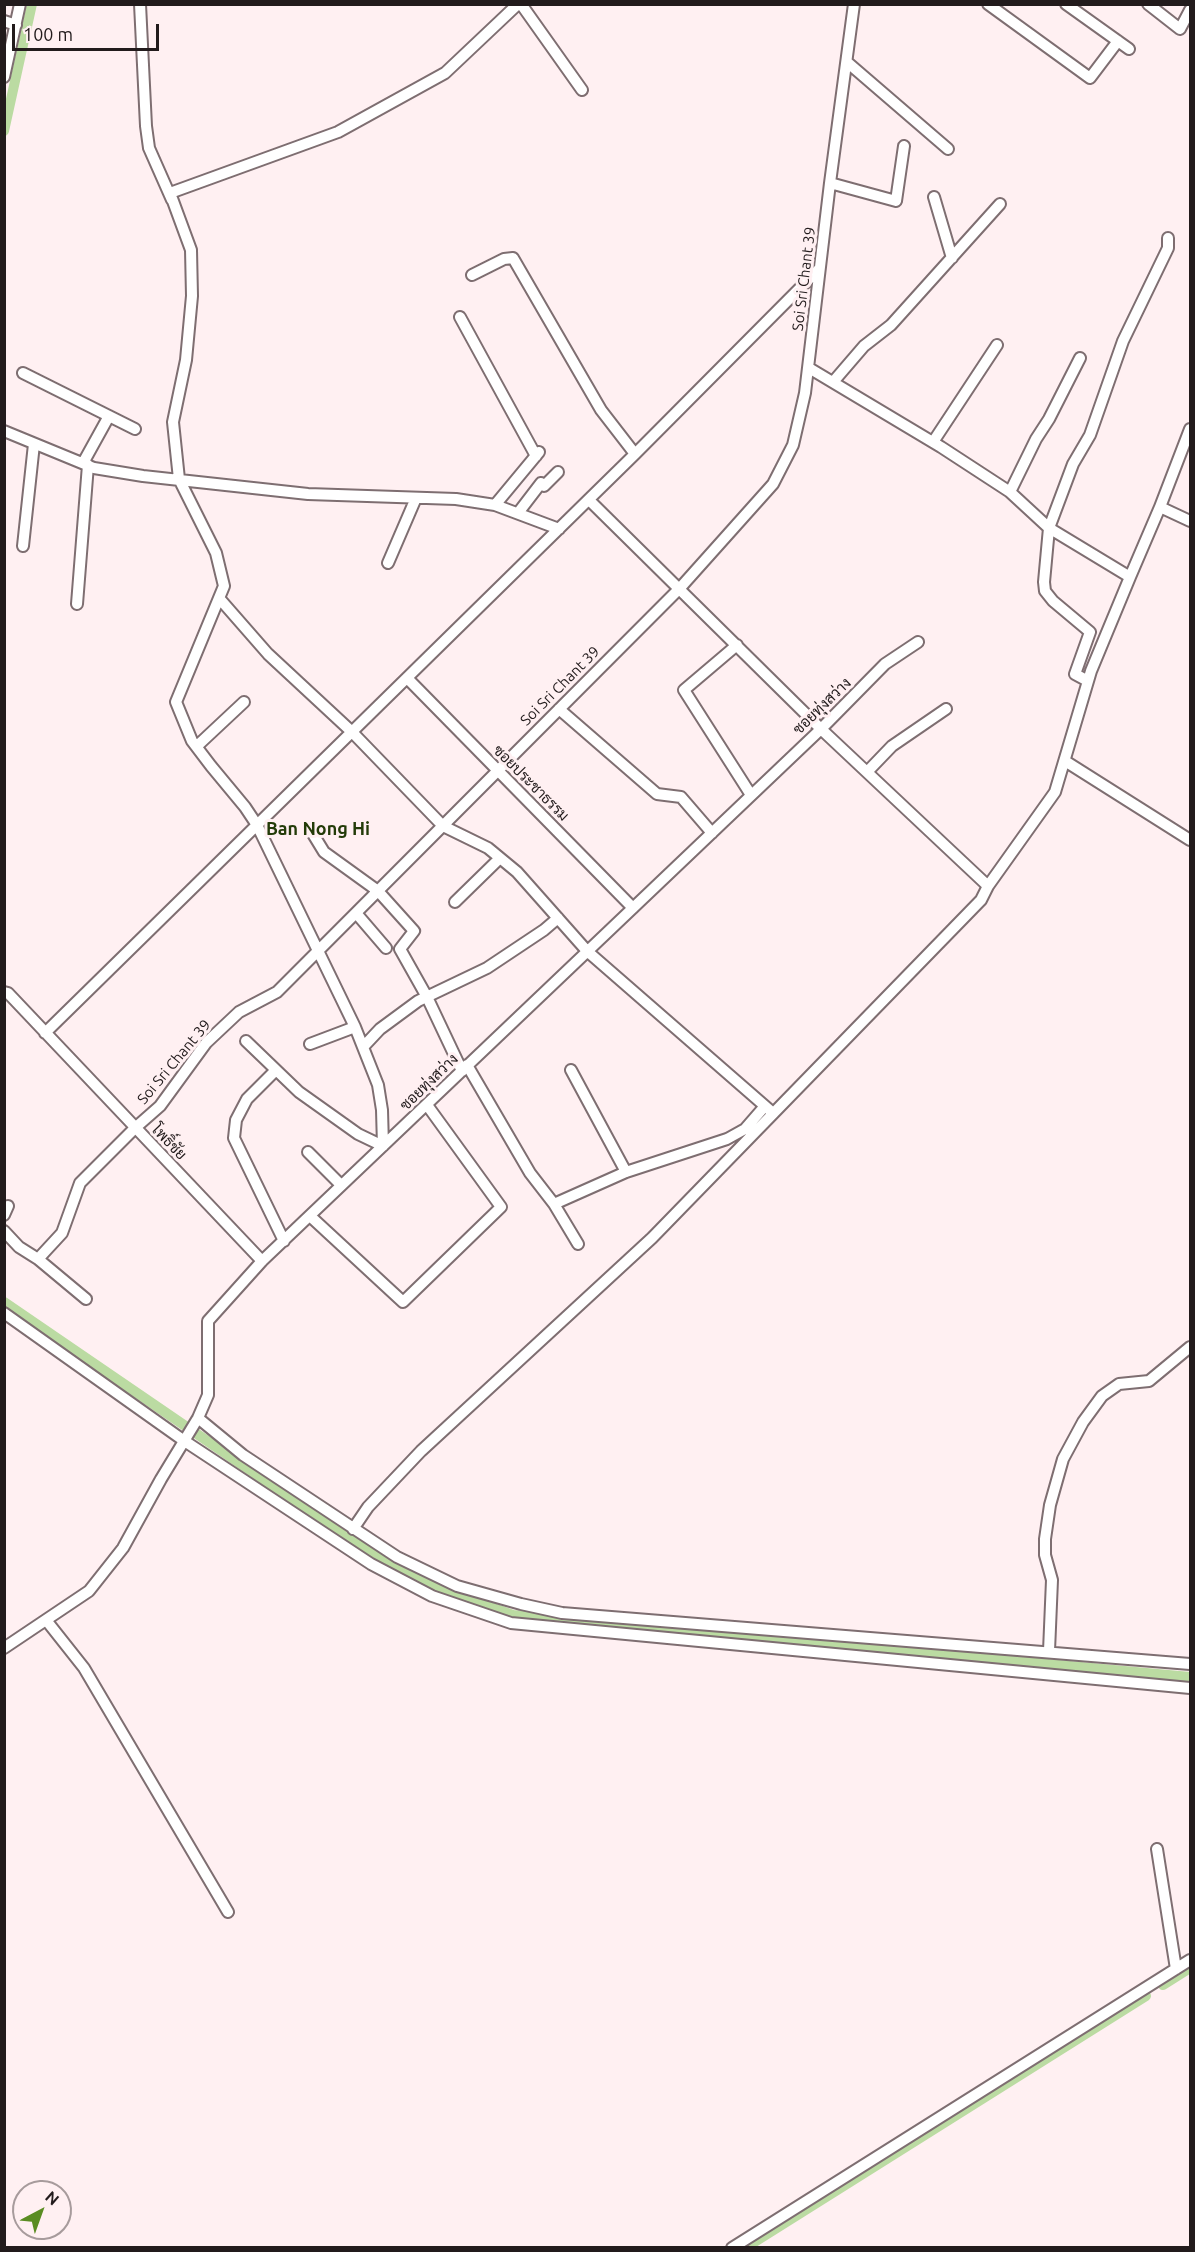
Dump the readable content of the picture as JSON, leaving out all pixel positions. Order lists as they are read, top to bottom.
{
  "streets": {
    "street": [
      "Soi Sri Chant 39",
      "ซอยทุ่งสว่าง",
      "ซอยประชาธรรม",
      "โพธิ์ชัย"
    ]
  },
  "crossings": [
    ["Soi Sri Chant 39", "ซอยประชาธรรม"],
    ["Soi Sri Chant 39", "โพธิ์ชัย"],
    ["ซอยทุ่งสว่าง", "ซอยประชาธรรม"],
    ["ซอยทุ่งสว่าง", "โพธิ์ชัย"]
  ],
  "districts": ["Ban Nong Hi"],
  "scale_bar": "100 m",
  "north": "top right"
}
